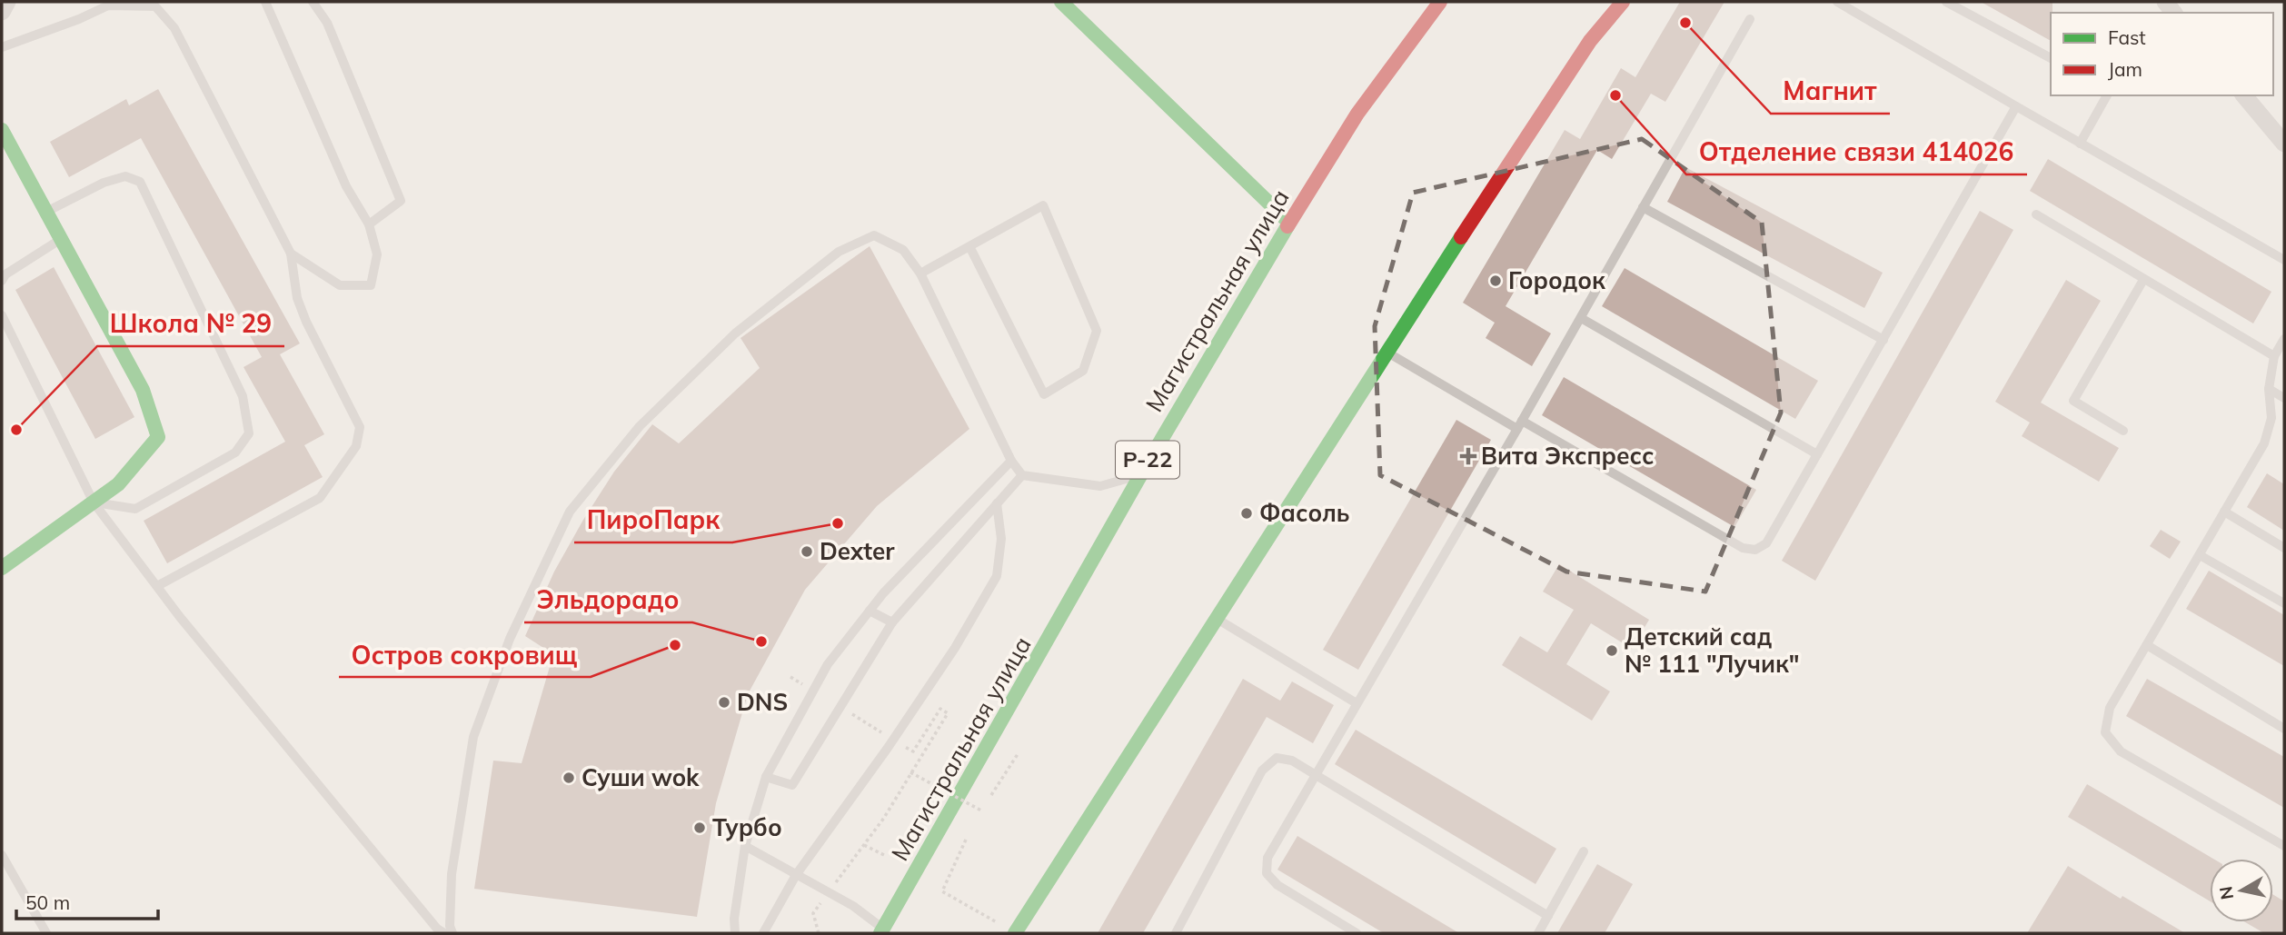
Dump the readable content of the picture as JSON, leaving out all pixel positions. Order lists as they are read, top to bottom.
{
  "streets": {
    "main road": ["Магистральная улица", "Р-22"]
  },
  "places": {
    "other": [
      "Магнит",
      "Отделение связи 414026",
      "Городок",
      "Школа № 29",
      "Фасоль",
      "ПироПарк",
      "Dexter",
      "Эльдорадо",
      "Остров сокровищ",
      "Детский сад № 111 \"Лучик\"",
      "DNS",
      "Суши wok",
      "Турбо"
    ],
    "health": ["Вита Экспресс"]
  },
  "legend": ["Fast", "Jam"],
  "scale_bar": "50 m",
  "north": "left"
}
